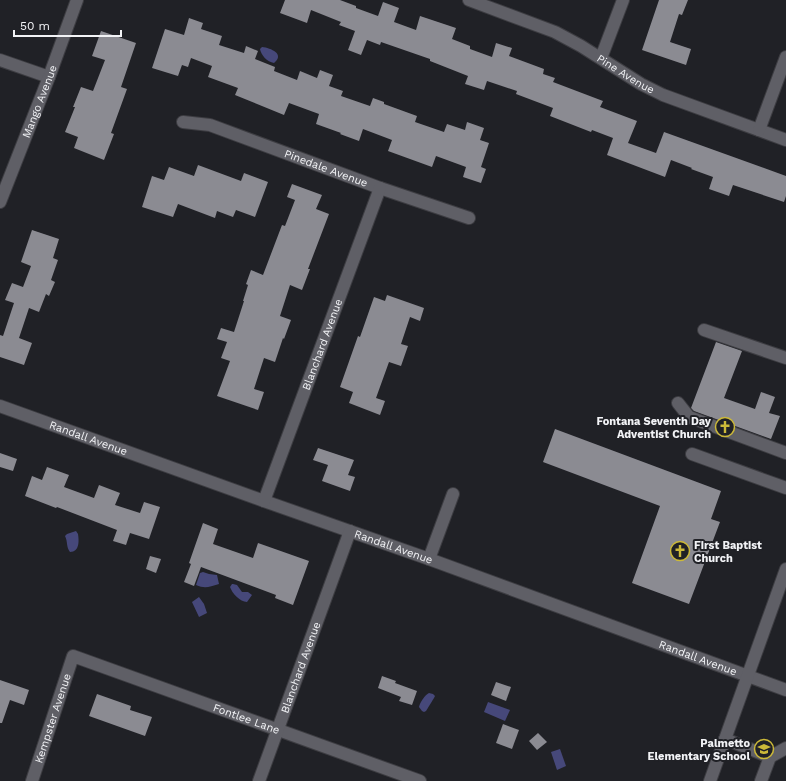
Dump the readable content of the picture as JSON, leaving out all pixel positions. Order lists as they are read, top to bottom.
{
  "streets": {
    "street": [
      "Pine Avenue",
      "Mango Avenue",
      "Pinedale Avenue",
      "Blanchard Avenue",
      "Randall Avenue",
      "Kempster Avenue",
      "Fontlee Lane"
    ]
  },
  "crossings": [
    ["Pinedale Avenue", "Blanchard Avenue"],
    ["Blanchard Avenue", "Randall Avenue"],
    ["Blanchard Avenue", "Fontlee Lane"],
    ["Kempster Avenue", "Fontlee Lane"]
  ],
  "places": {
    "church": ["Fontana Seventh Day Adventist Church", "First Baptist Church"],
    "school or university": ["Palmetto Elementary School"]
  },
  "scale_bar": "50 m"
}
